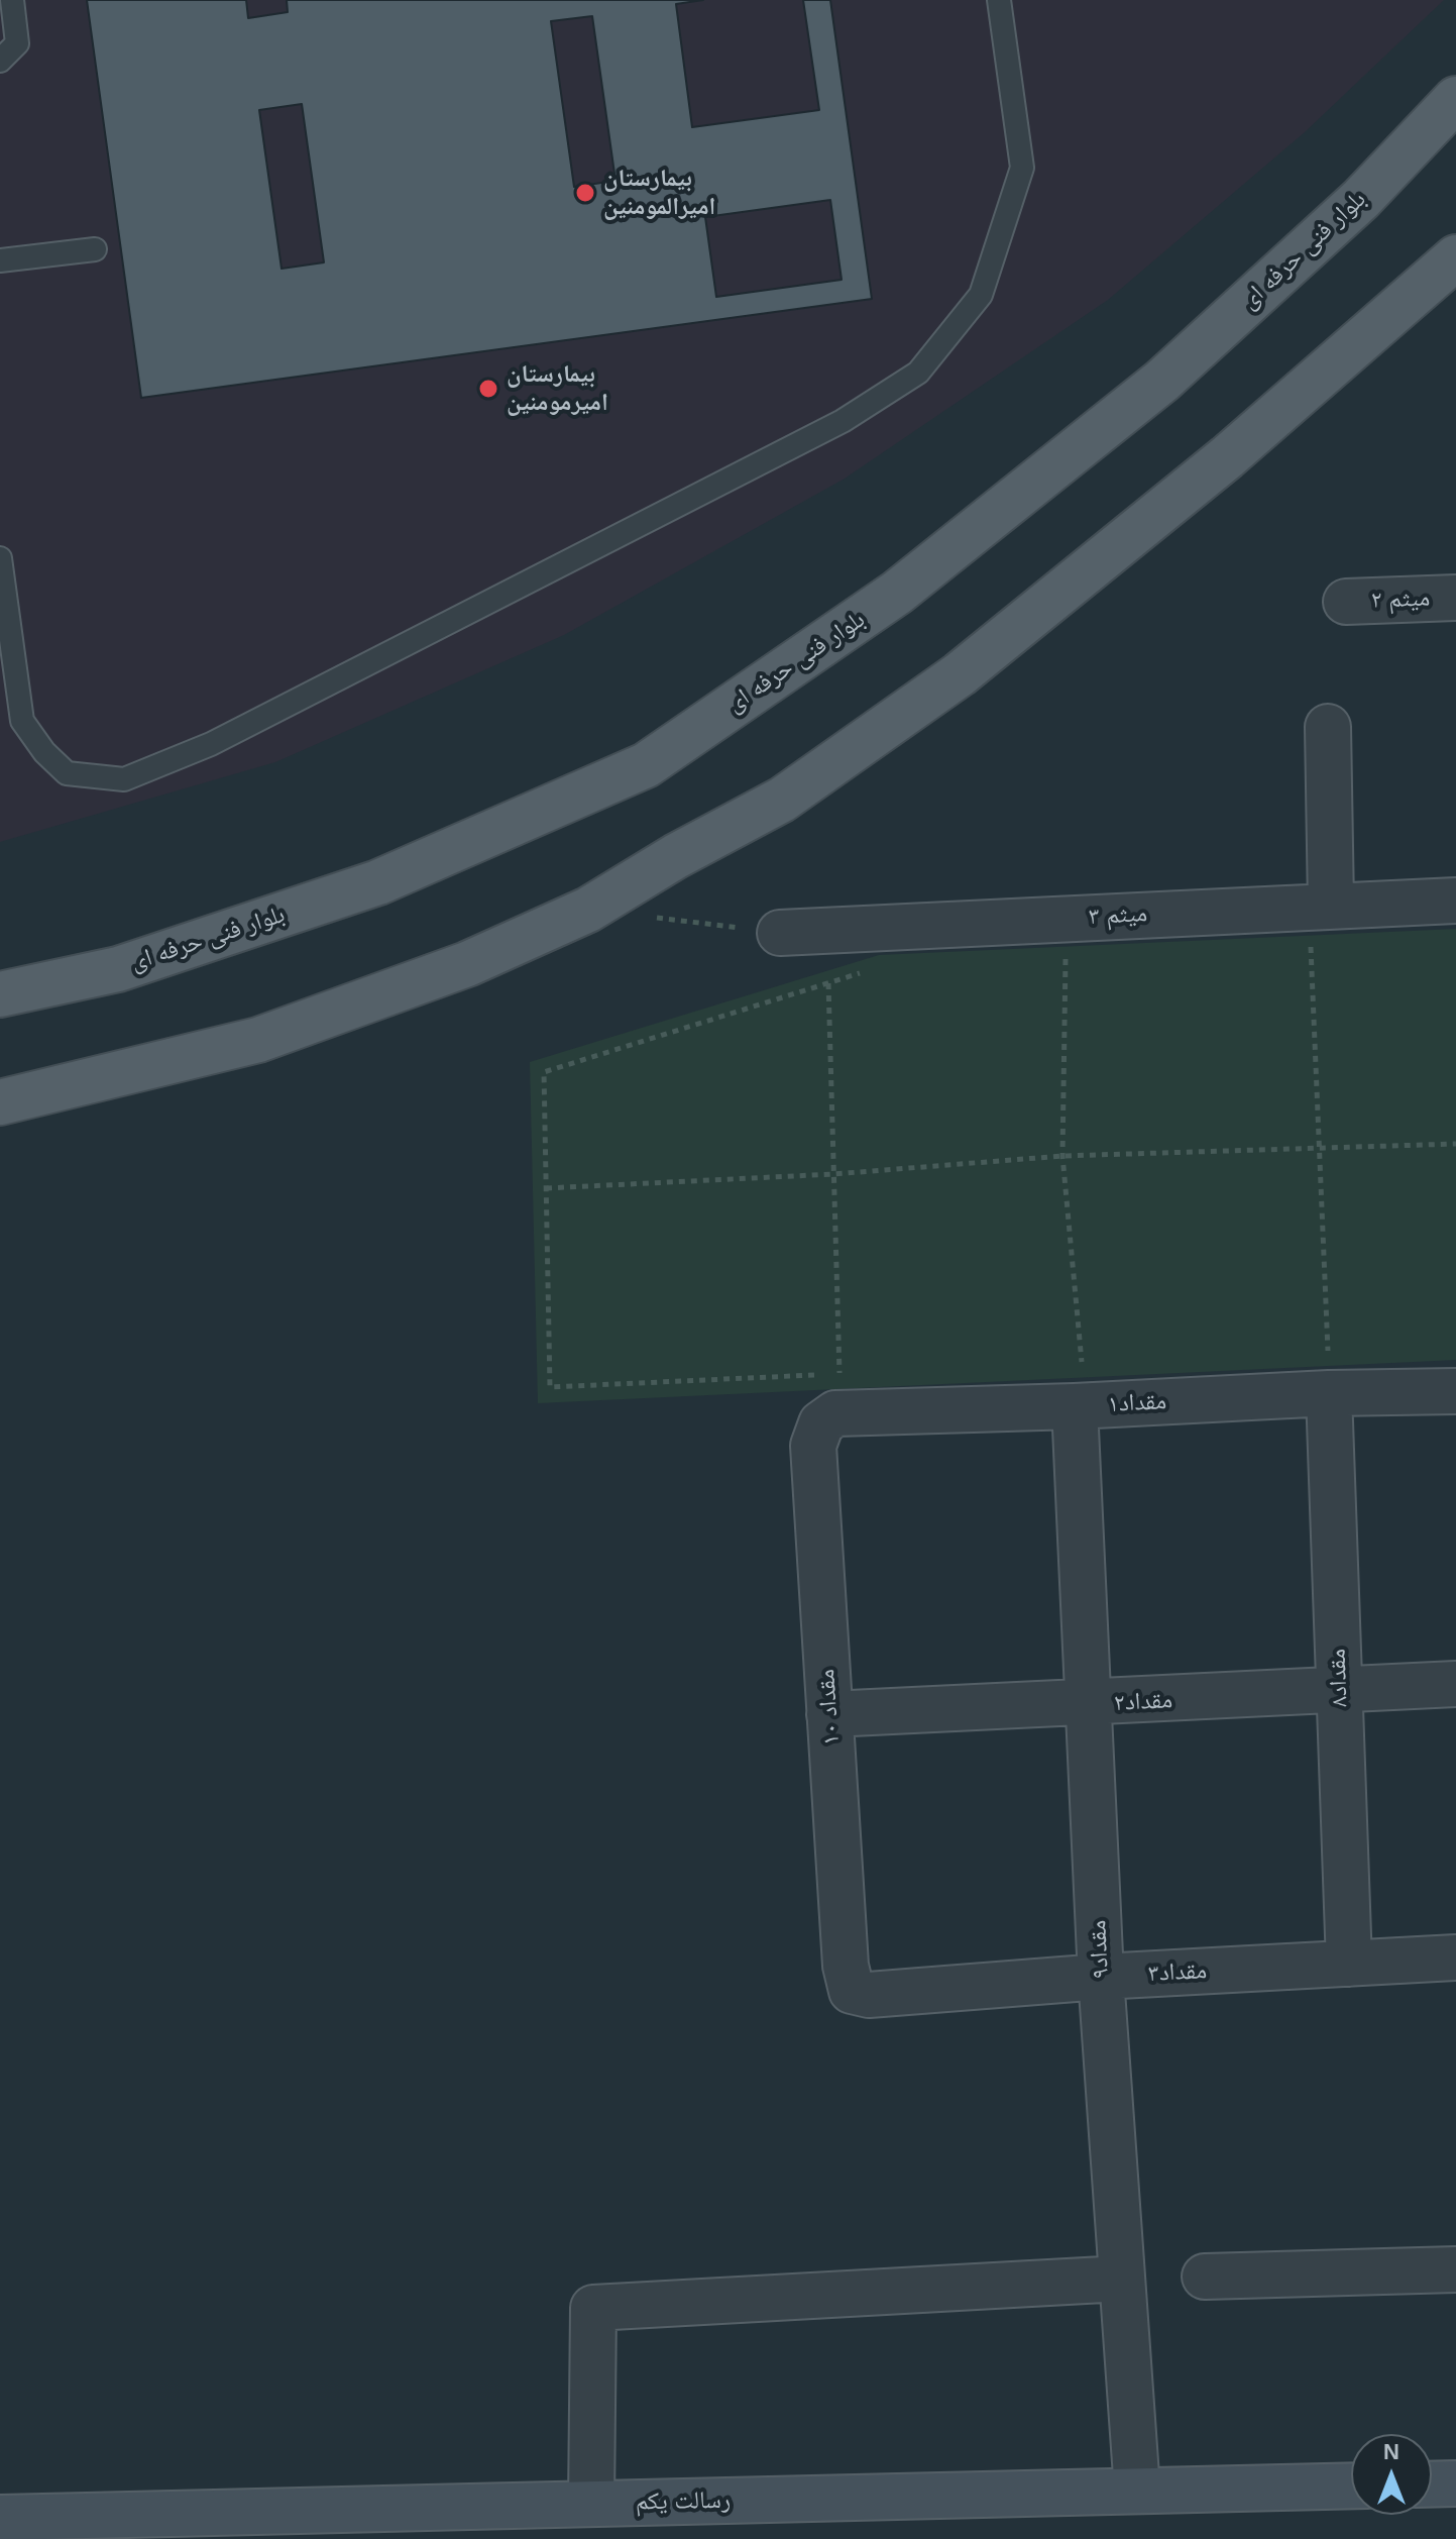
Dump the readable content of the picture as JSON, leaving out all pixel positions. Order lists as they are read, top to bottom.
{
  "streets": {
    "main road": ["بلوار فنی حرفه ای"],
    "street": [
      "میثم ۲",
      "میثم ۳",
      "مقداد۱",
      "مقداد۸",
      "مقداد۲",
      "مقداد ۱۰",
      "مقداد۹",
      "مقداد۳",
      "رسالت یکم"
    ]
  },
  "crossings": [
    ["مقداد۱", "مقداد۸"],
    ["مقداد۱", "مقداد ۱۰"],
    ["مقداد۱", "مقداد۹"],
    ["مقداد۸", "مقداد۲"],
    ["مقداد۸", "مقداد۳"],
    ["مقداد۲", "مقداد ۱۰"],
    ["مقداد۲", "مقداد۹"],
    ["مقداد ۱۰", "مقداد۳"],
    ["مقداد۹", "مقداد۳"],
    ["مقداد۹", "رسالت یکم"]
  ],
  "places": ["بیمارستان امیرالمومنین", "بیمارستان امیرمومنین"],
  "north": "top"
}
